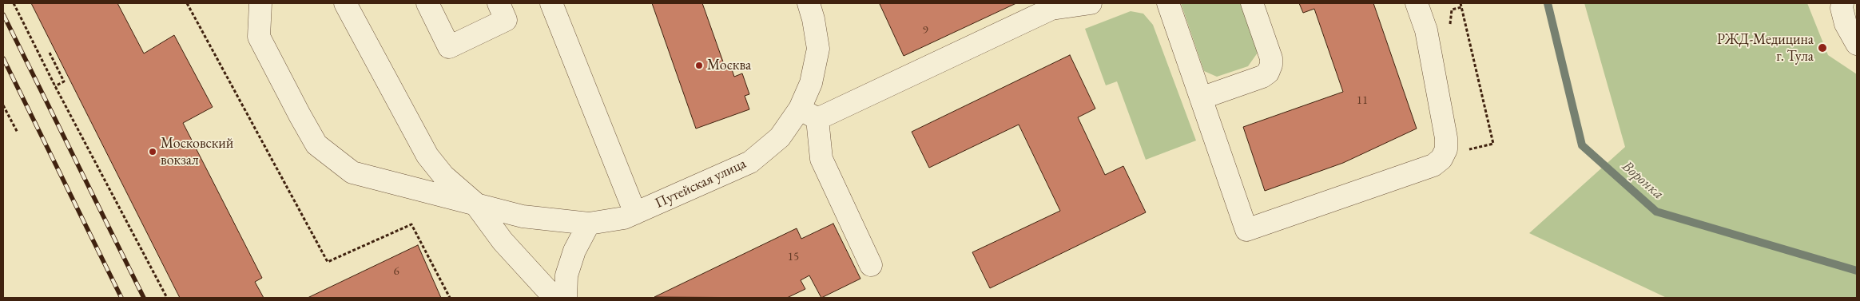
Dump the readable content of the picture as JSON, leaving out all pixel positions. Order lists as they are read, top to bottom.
{
  "streets": {
    "street": ["Путейская улица"]
  },
  "water": ["Воронка"],
  "places": ["РЖД-Медицина г. Тула", "Москва", "Московский вокзал"],
  "house_numbers": [
    "9",
    "11",
    "15",
    "6"
  ]
}
